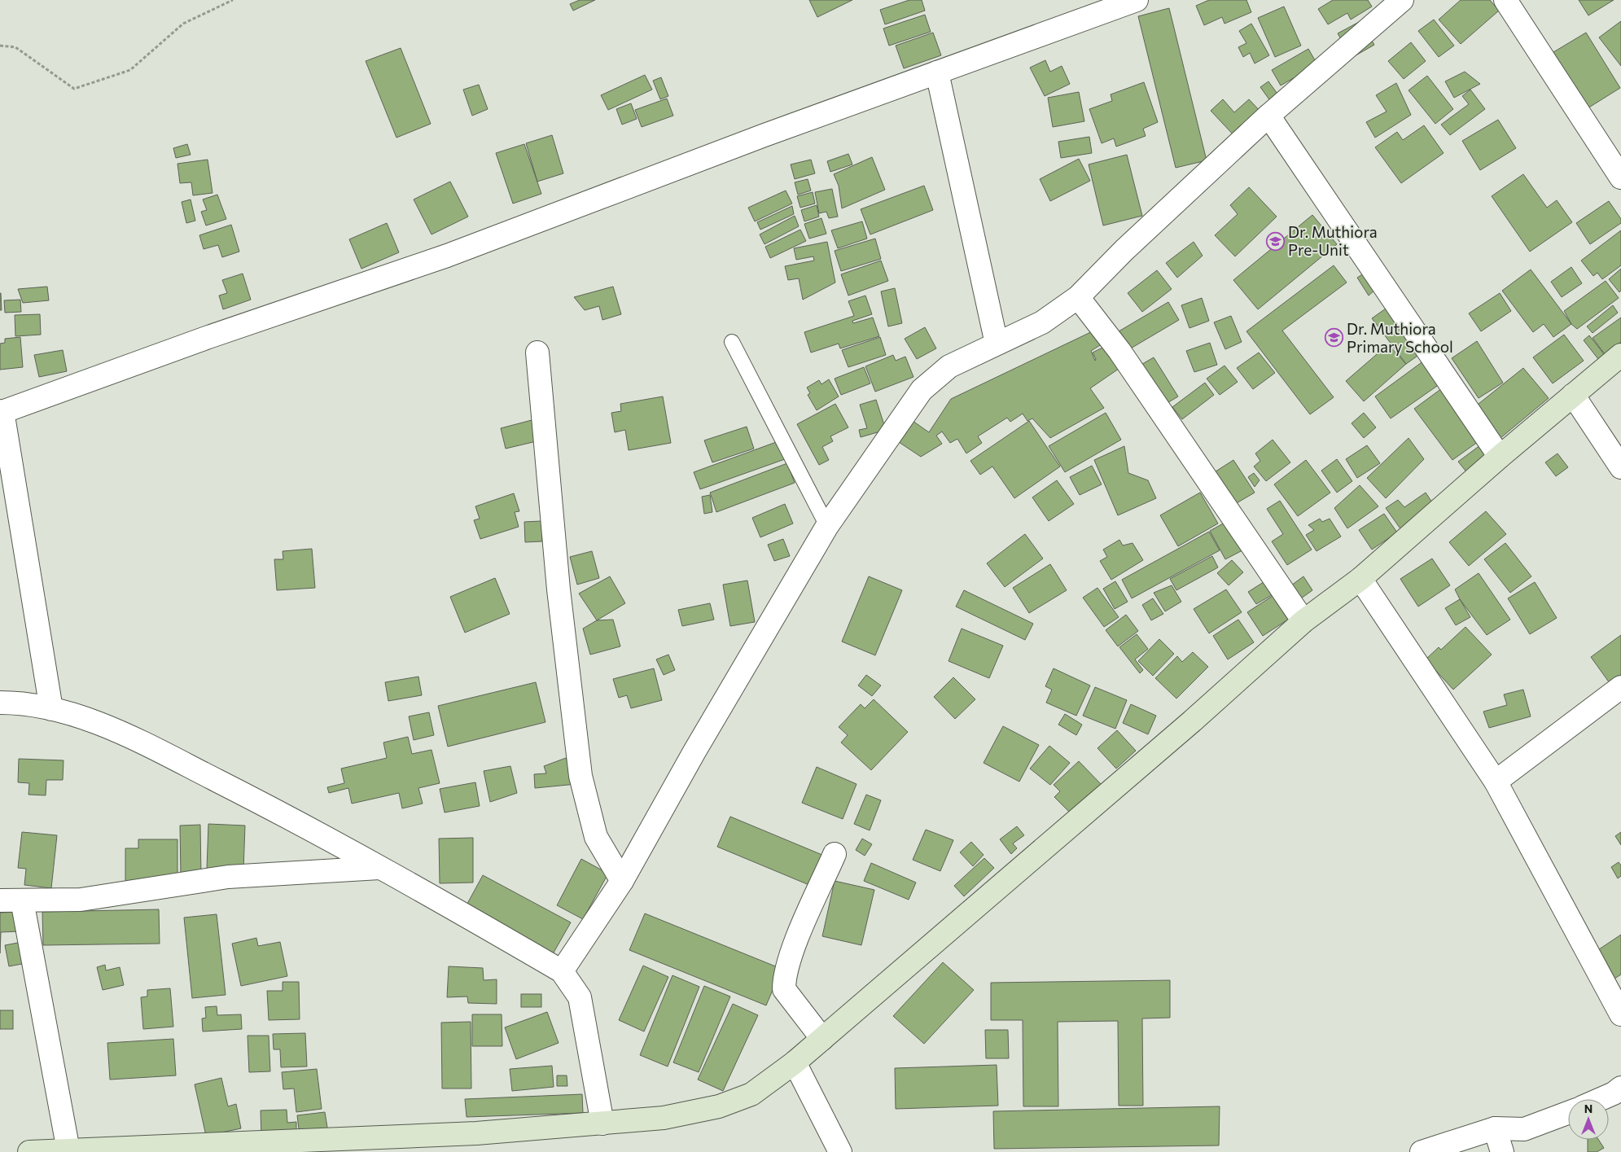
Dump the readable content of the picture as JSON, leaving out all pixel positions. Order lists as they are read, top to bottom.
{
  "places": {
    "school or university": ["Dr. Muthiora Pre-Unit", "Dr. Muthiora Primary School"]
  },
  "north": "top"
}
